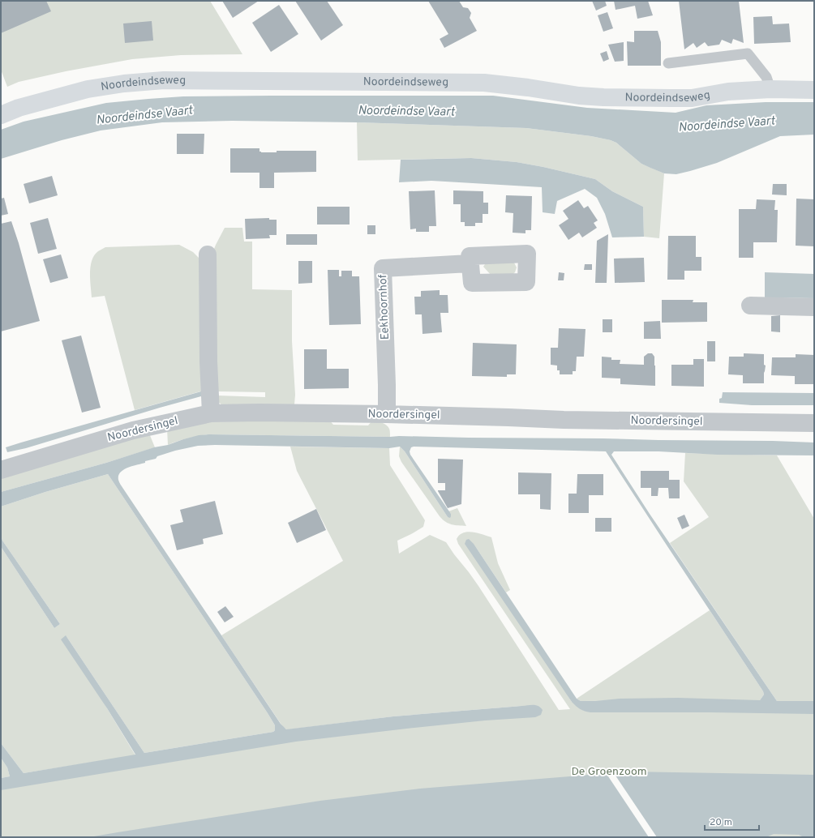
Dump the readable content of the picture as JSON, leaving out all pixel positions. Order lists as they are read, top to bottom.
{
  "streets": {
    "street": ["Noordeindseweg", "Eekhoornhof", "Noordersingel"]
  },
  "crossings": [
    ["Eekhoornhof", "Noordersingel"]
  ],
  "water": ["Noordeindse Vaart"],
  "parks": ["De Groenzoom"],
  "scale_bar": "20 m"
}
